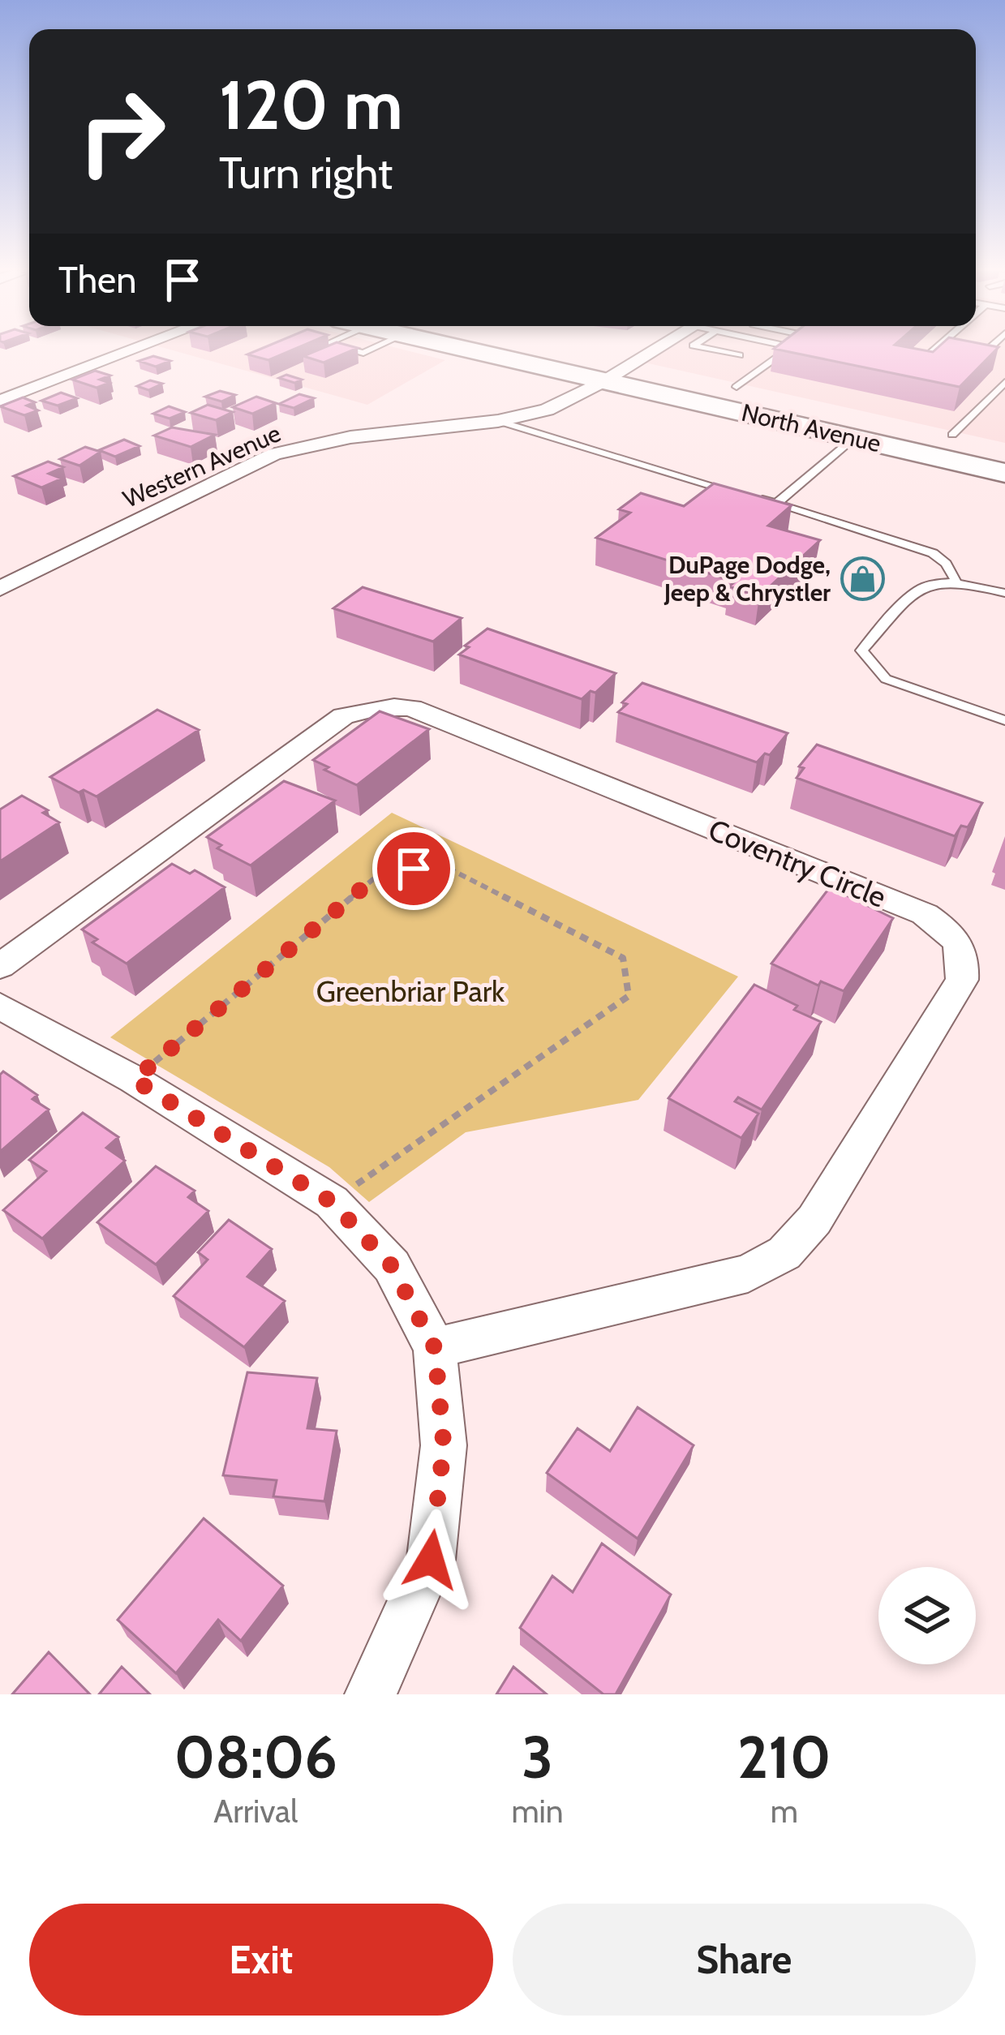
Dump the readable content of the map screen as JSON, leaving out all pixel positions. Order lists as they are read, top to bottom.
{
  "streets": {
    "main road": ["North Avenue"],
    "street": ["Western Avenue", "Coventry Circle"]
  },
  "crossings": [
    ["North Avenue", "Western Avenue"]
  ],
  "parks": ["Greenbriar Park"],
  "places": {
    "shop": ["DuPage Dodge, Jeep & Chrystler"]
  },
  "page": {
    "turn": ["120 m", "Turn right"],
    "then": "Then",
    "eta": [
      "08:06",
      "Arrival",
      "3",
      "min",
      "210",
      "m"
    ],
    "buttons": ["Exit", "Share"]
  }
}
